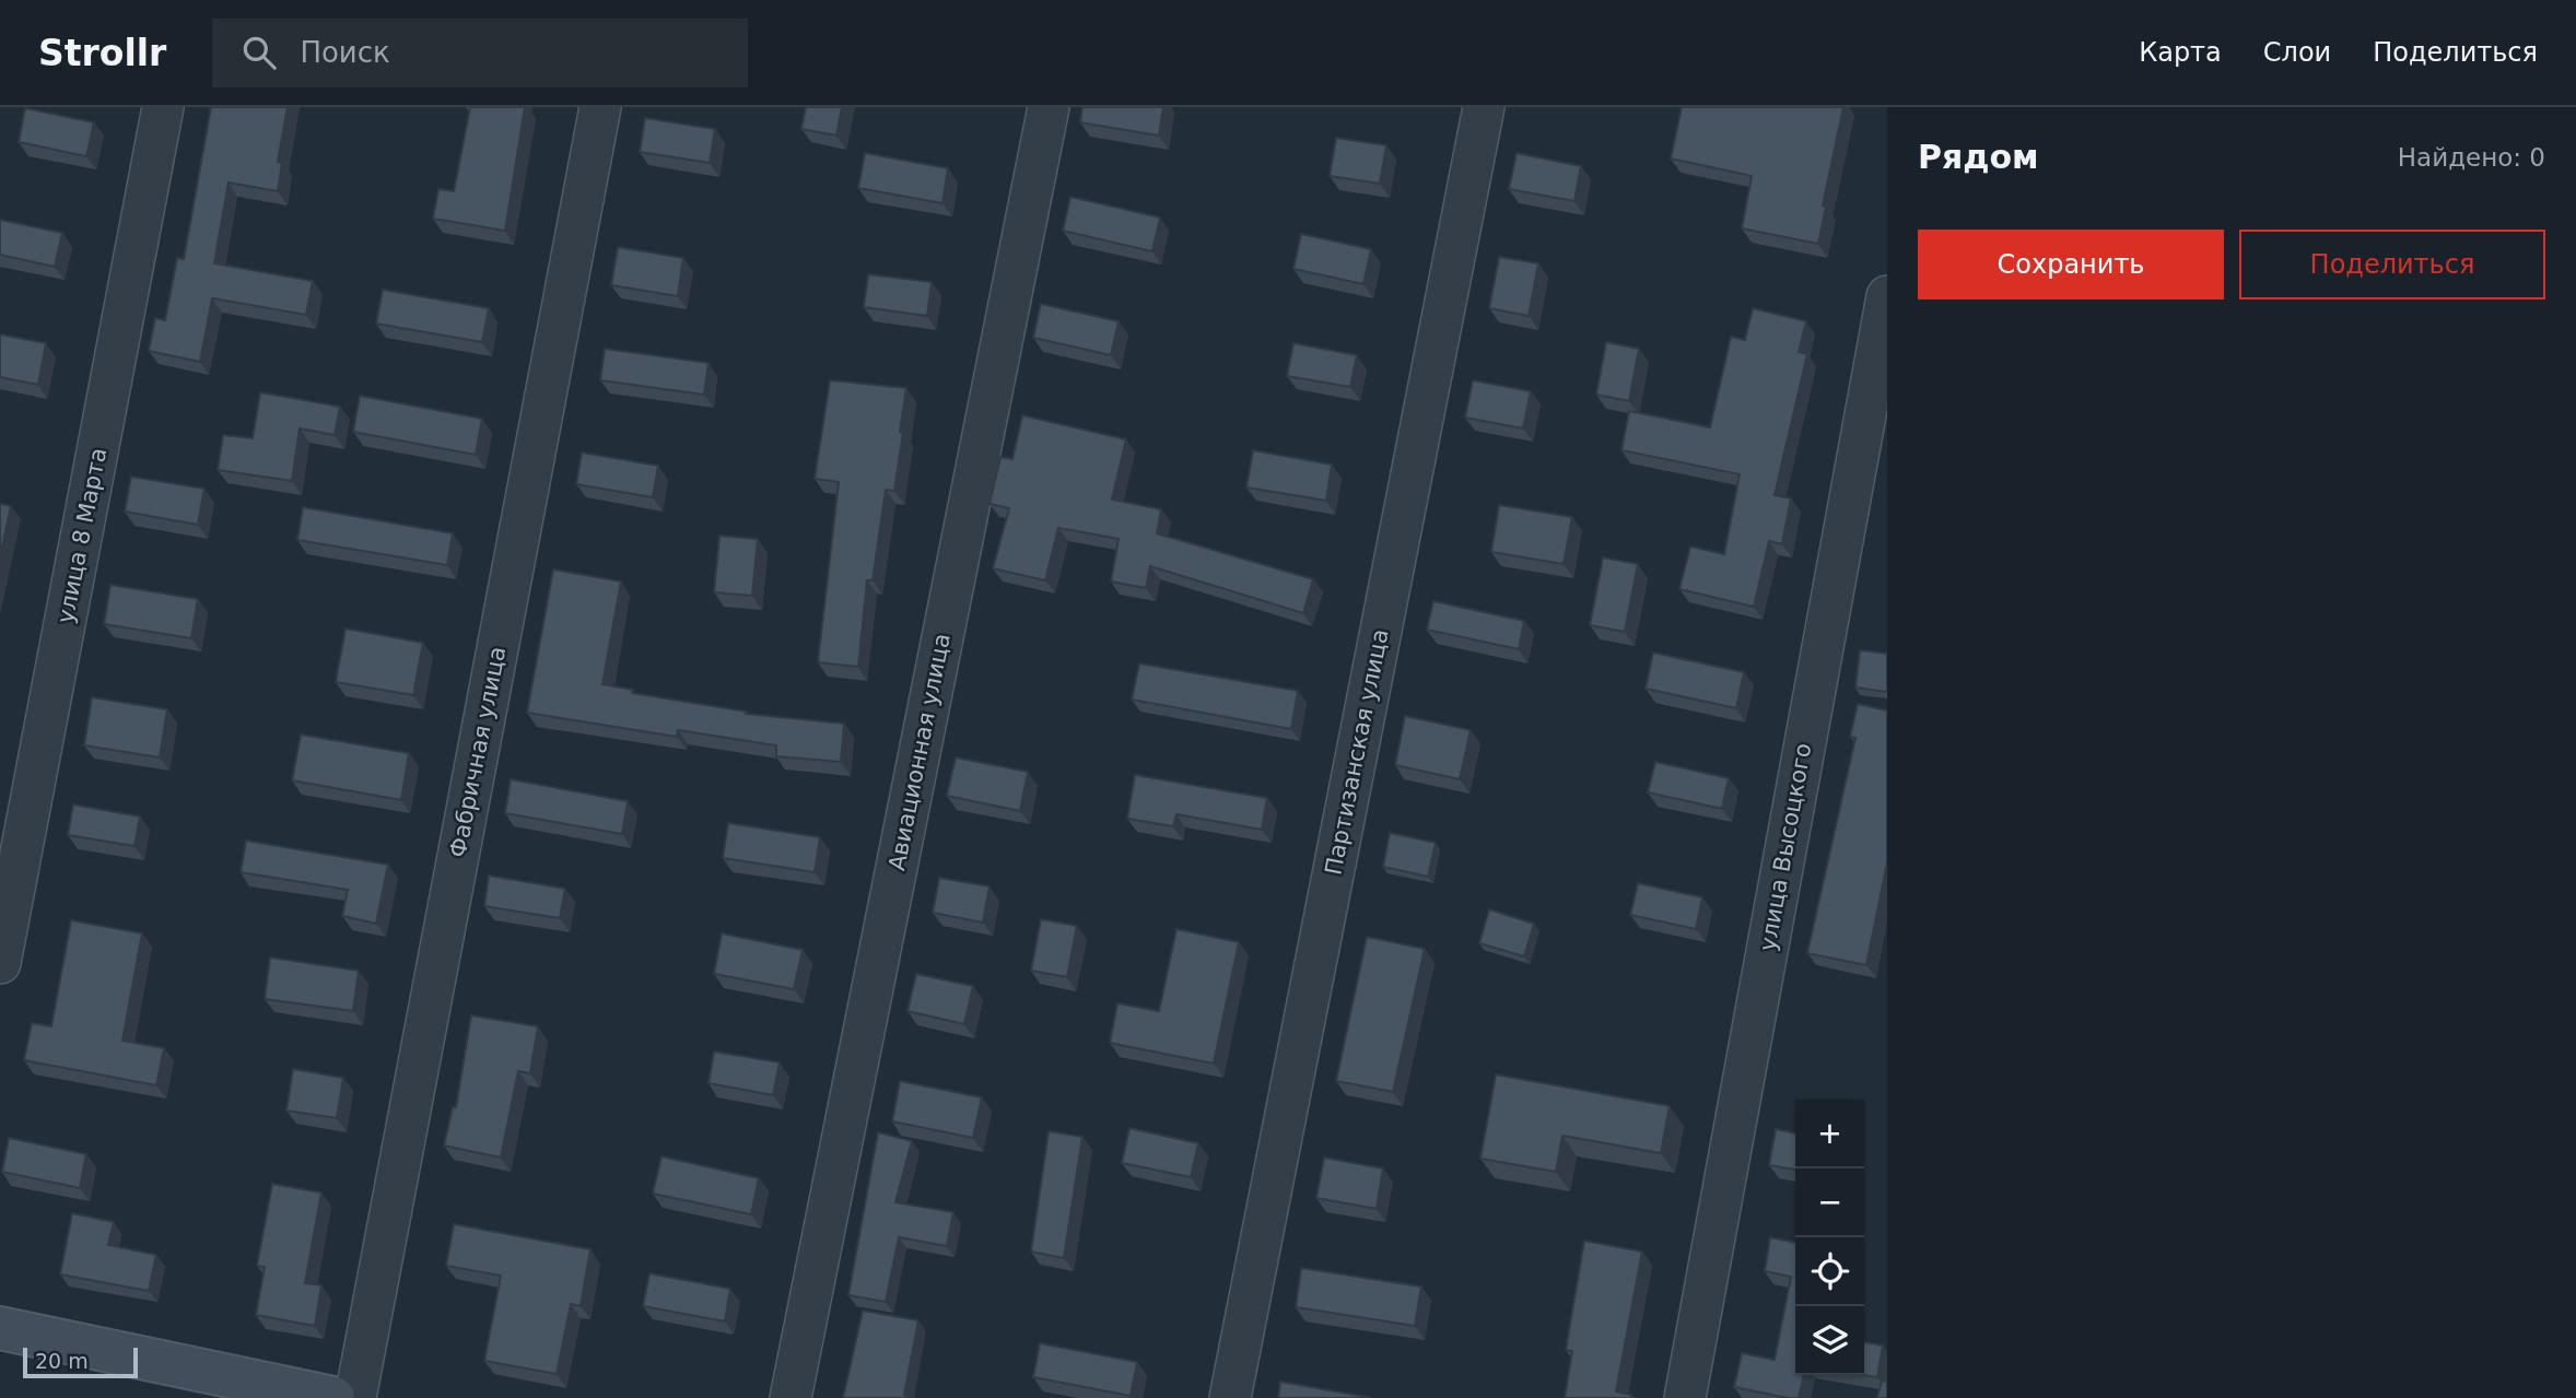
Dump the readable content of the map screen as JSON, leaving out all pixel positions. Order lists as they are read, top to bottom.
{
  "streets": {
    "street": [
      "улица 8 Марта",
      "Фабричная улица",
      "Авиационная улица",
      "Партизанская улица",
      "улица Высоцкого"
    ]
  },
  "scale_bar": "20 m",
  "page": {
    "header": "Strollr",
    "search": "Поиск",
    "nav": ["Карта", "Слои", "Поделиться"],
    "heading": ["Рядом", "Найдено: 0"],
    "buttons": ["Сохранить", "Поделиться"],
    "map_buttons": ["+", "−"],
    "scale": "20 m"
  }
}
